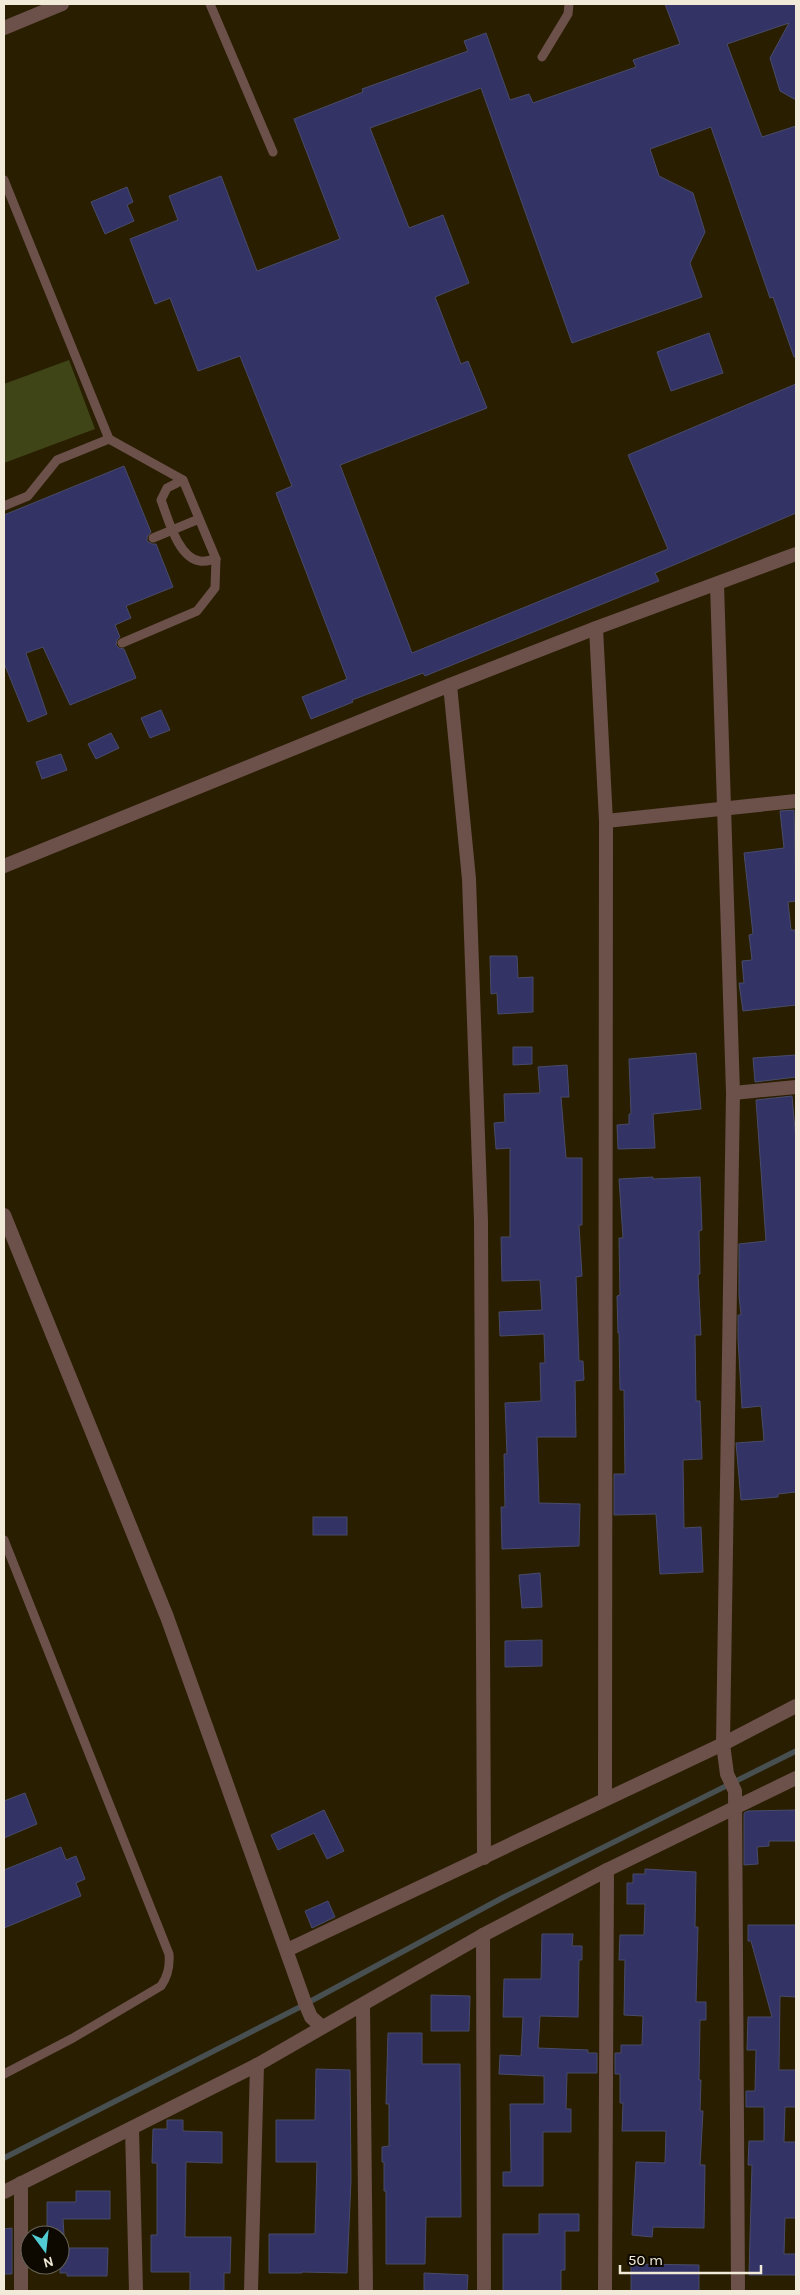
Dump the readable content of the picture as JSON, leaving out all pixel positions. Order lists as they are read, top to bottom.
{
  "scale_bar": "50 m",
  "north": "bottom"
}
